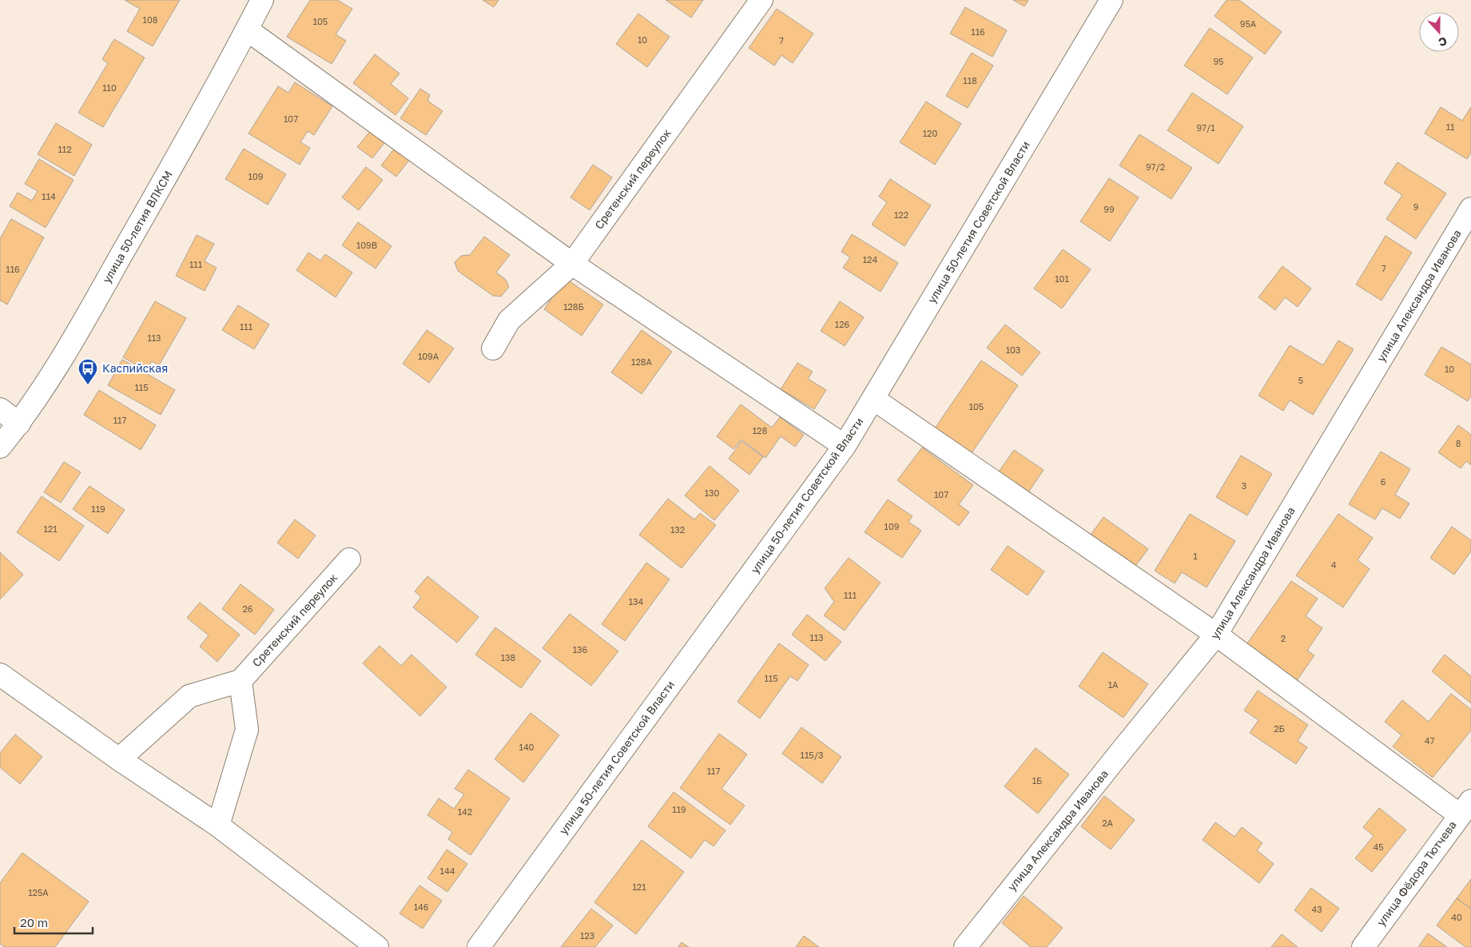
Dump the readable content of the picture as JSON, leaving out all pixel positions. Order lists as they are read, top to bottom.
{
  "streets": {
    "street": [
      "Сретенский переулок",
      "улица 50-летия Советской Власти",
      "улица 50-летия ВЛКСМ",
      "улица Александра Иванова",
      "улица Фёдора Тютчева"
    ]
  },
  "places": {
    "bus stop": ["Каспийская"]
  },
  "house_numbers": [
    "108",
    "105",
    "95А",
    "116",
    "10",
    "7",
    "95",
    "118",
    "110",
    "107",
    "11",
    "97/1",
    "120",
    "112",
    "97/2",
    "109",
    "114",
    "9",
    "99",
    "122",
    "109В",
    "124",
    "111",
    "7",
    "116",
    "101",
    "128Б",
    "126",
    "111",
    "113",
    "103",
    "109А",
    "128А",
    "10",
    "5",
    "115",
    "105",
    "117",
    "128",
    "8",
    "6",
    "3",
    "130",
    "107",
    "119",
    "109",
    "121",
    "132",
    "1",
    "4",
    "111",
    "134",
    "26",
    "113",
    "2",
    "136",
    "138",
    "115",
    "1А",
    "2Б",
    "47",
    "140",
    "115/3",
    "117",
    "1Б",
    "119",
    "142",
    "2А",
    "45",
    "144",
    "121",
    "125А",
    "146",
    "43",
    "40",
    "123"
  ],
  "scale_bar": "20 m",
  "north": "bottom"
}
